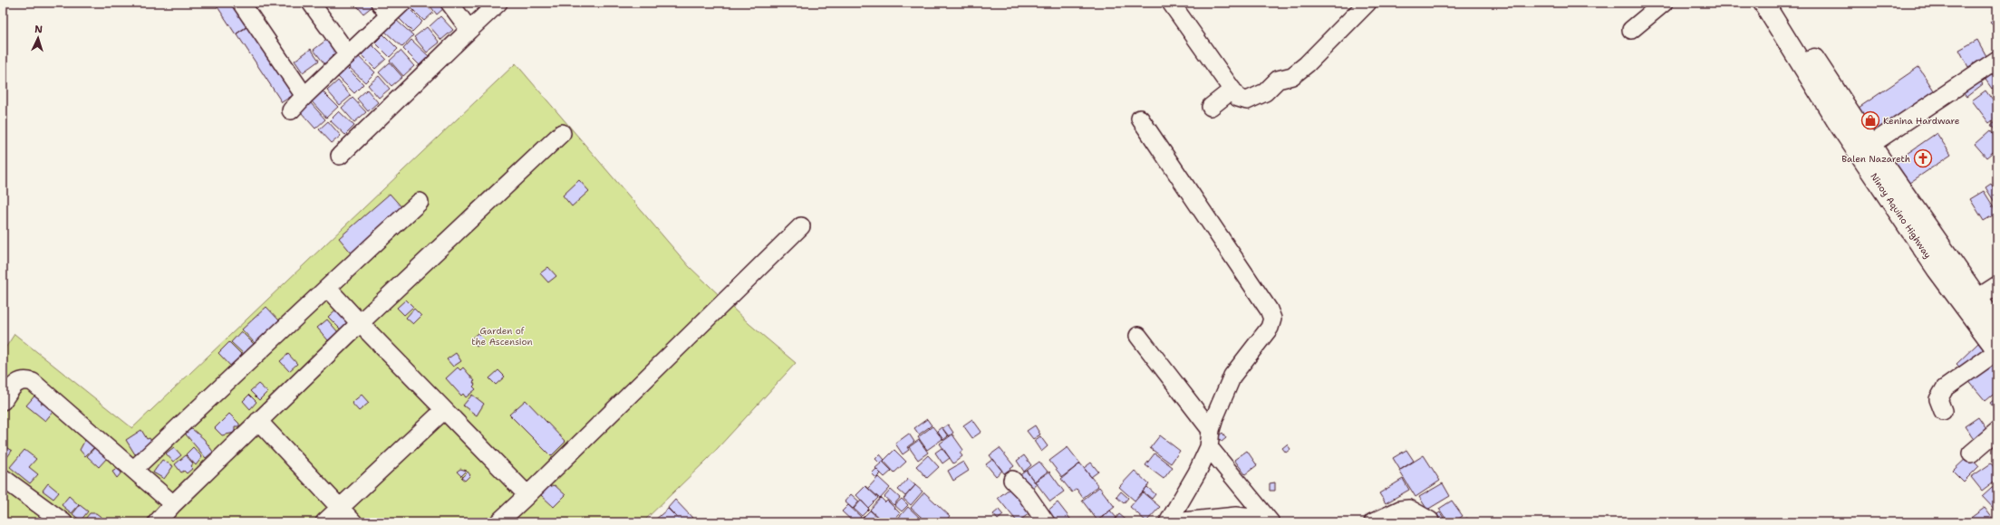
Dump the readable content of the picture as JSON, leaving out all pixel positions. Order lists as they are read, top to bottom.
{
  "streets": {
    "main road": ["Ninoy Aquino Highway"]
  },
  "parks": ["Garden of the Ascension"],
  "places": {
    "shop": ["Kenina Hardware"],
    "church": ["Balen Nazareth"]
  },
  "north": "top"
}
